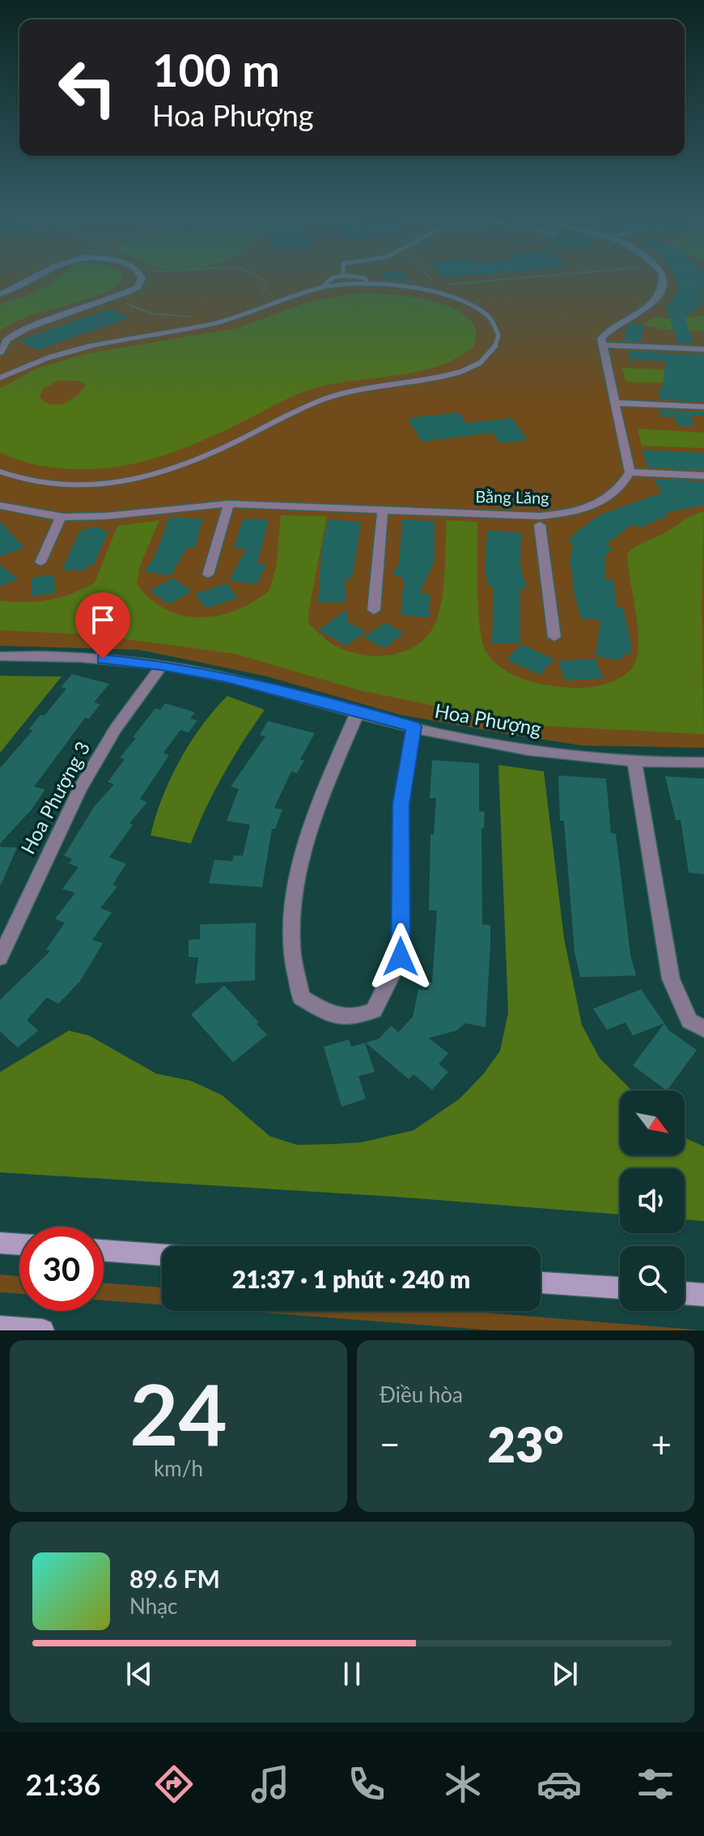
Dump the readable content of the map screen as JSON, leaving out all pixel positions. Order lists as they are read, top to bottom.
{
  "streets": {
    "street": ["Bằng Lăng", "Hoa Phượng", "Hoa Phượng 3"]
  },
  "crossings": [
    ["Hoa Phượng", "Hoa Phượng 3"]
  ],
  "north": "bottom right",
  "page": {
    "turn": ["100 m", "Hoa Phượng"],
    "limit": "30",
    "trip": "21:37 · 1 phút · 240 m",
    "tile": [
      ["24", "km/h"],
      "Điều hòa"
    ],
    "heat": ["−", "23°", "+"],
    "song": ["89.6 FM", "Nhạc"],
    "tabs": "21:36"
  }
}
